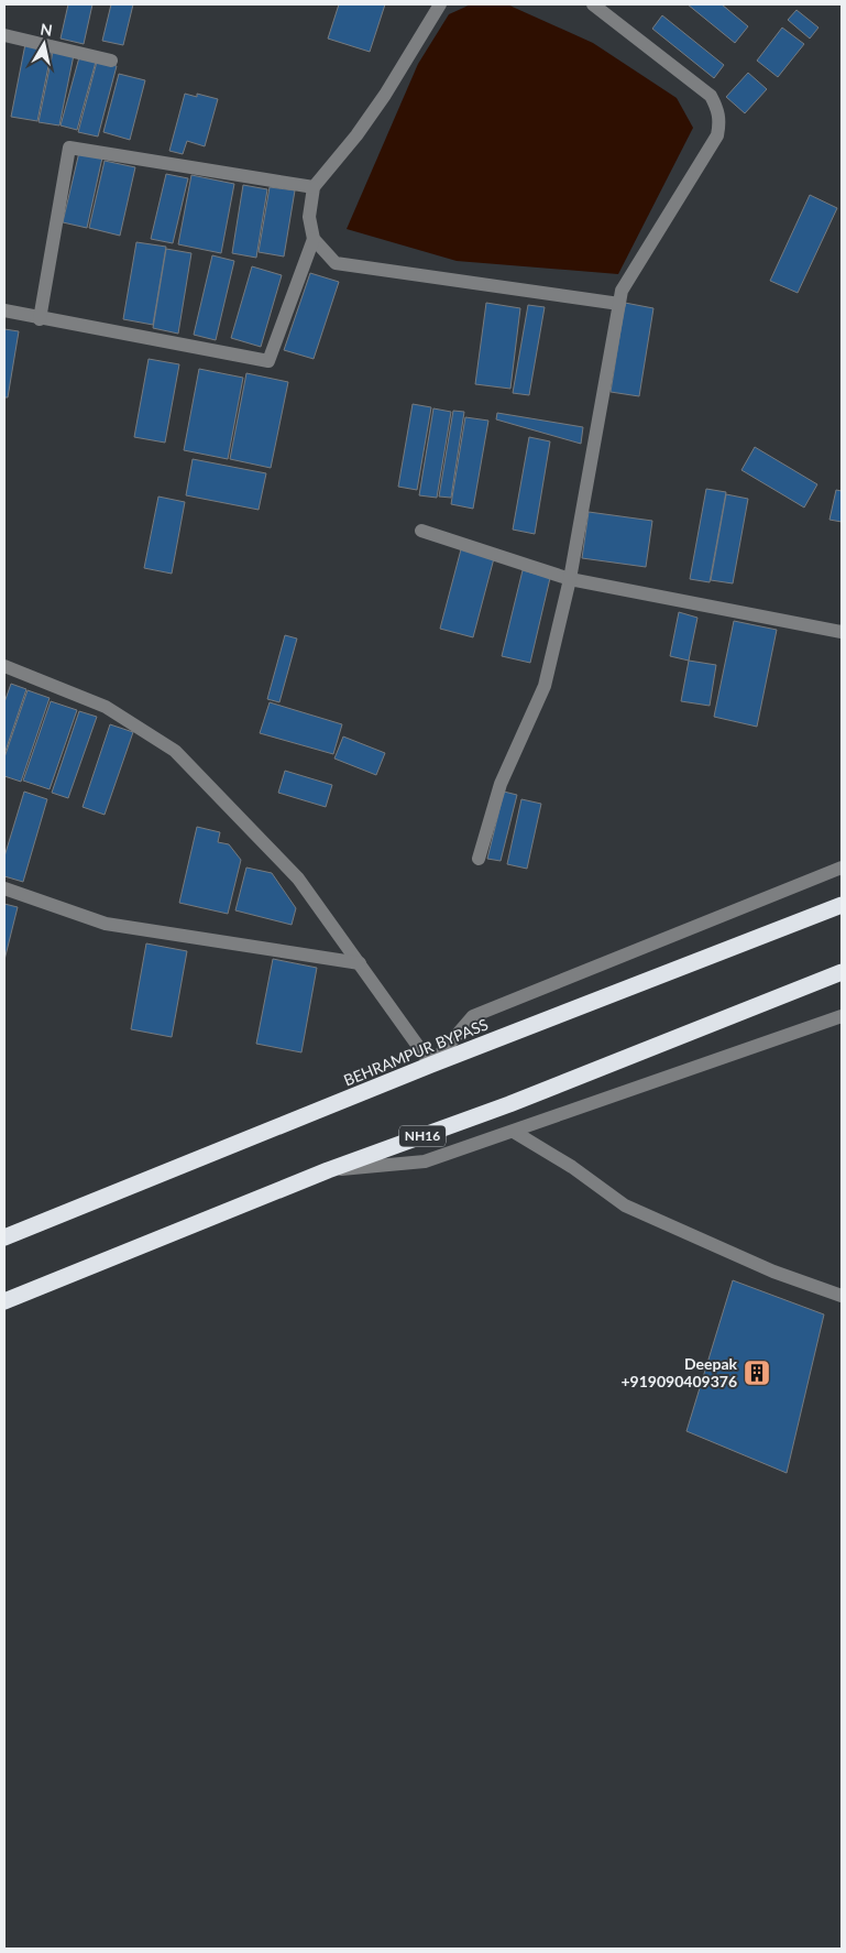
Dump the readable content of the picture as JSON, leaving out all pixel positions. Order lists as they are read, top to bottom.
{
  "streets": {
    "highway": ["BEHRAMPUR BYPASS", "NH16"]
  },
  "places": {
    "building": ["Deepak +919090409376"]
  },
  "north": "top"
}
